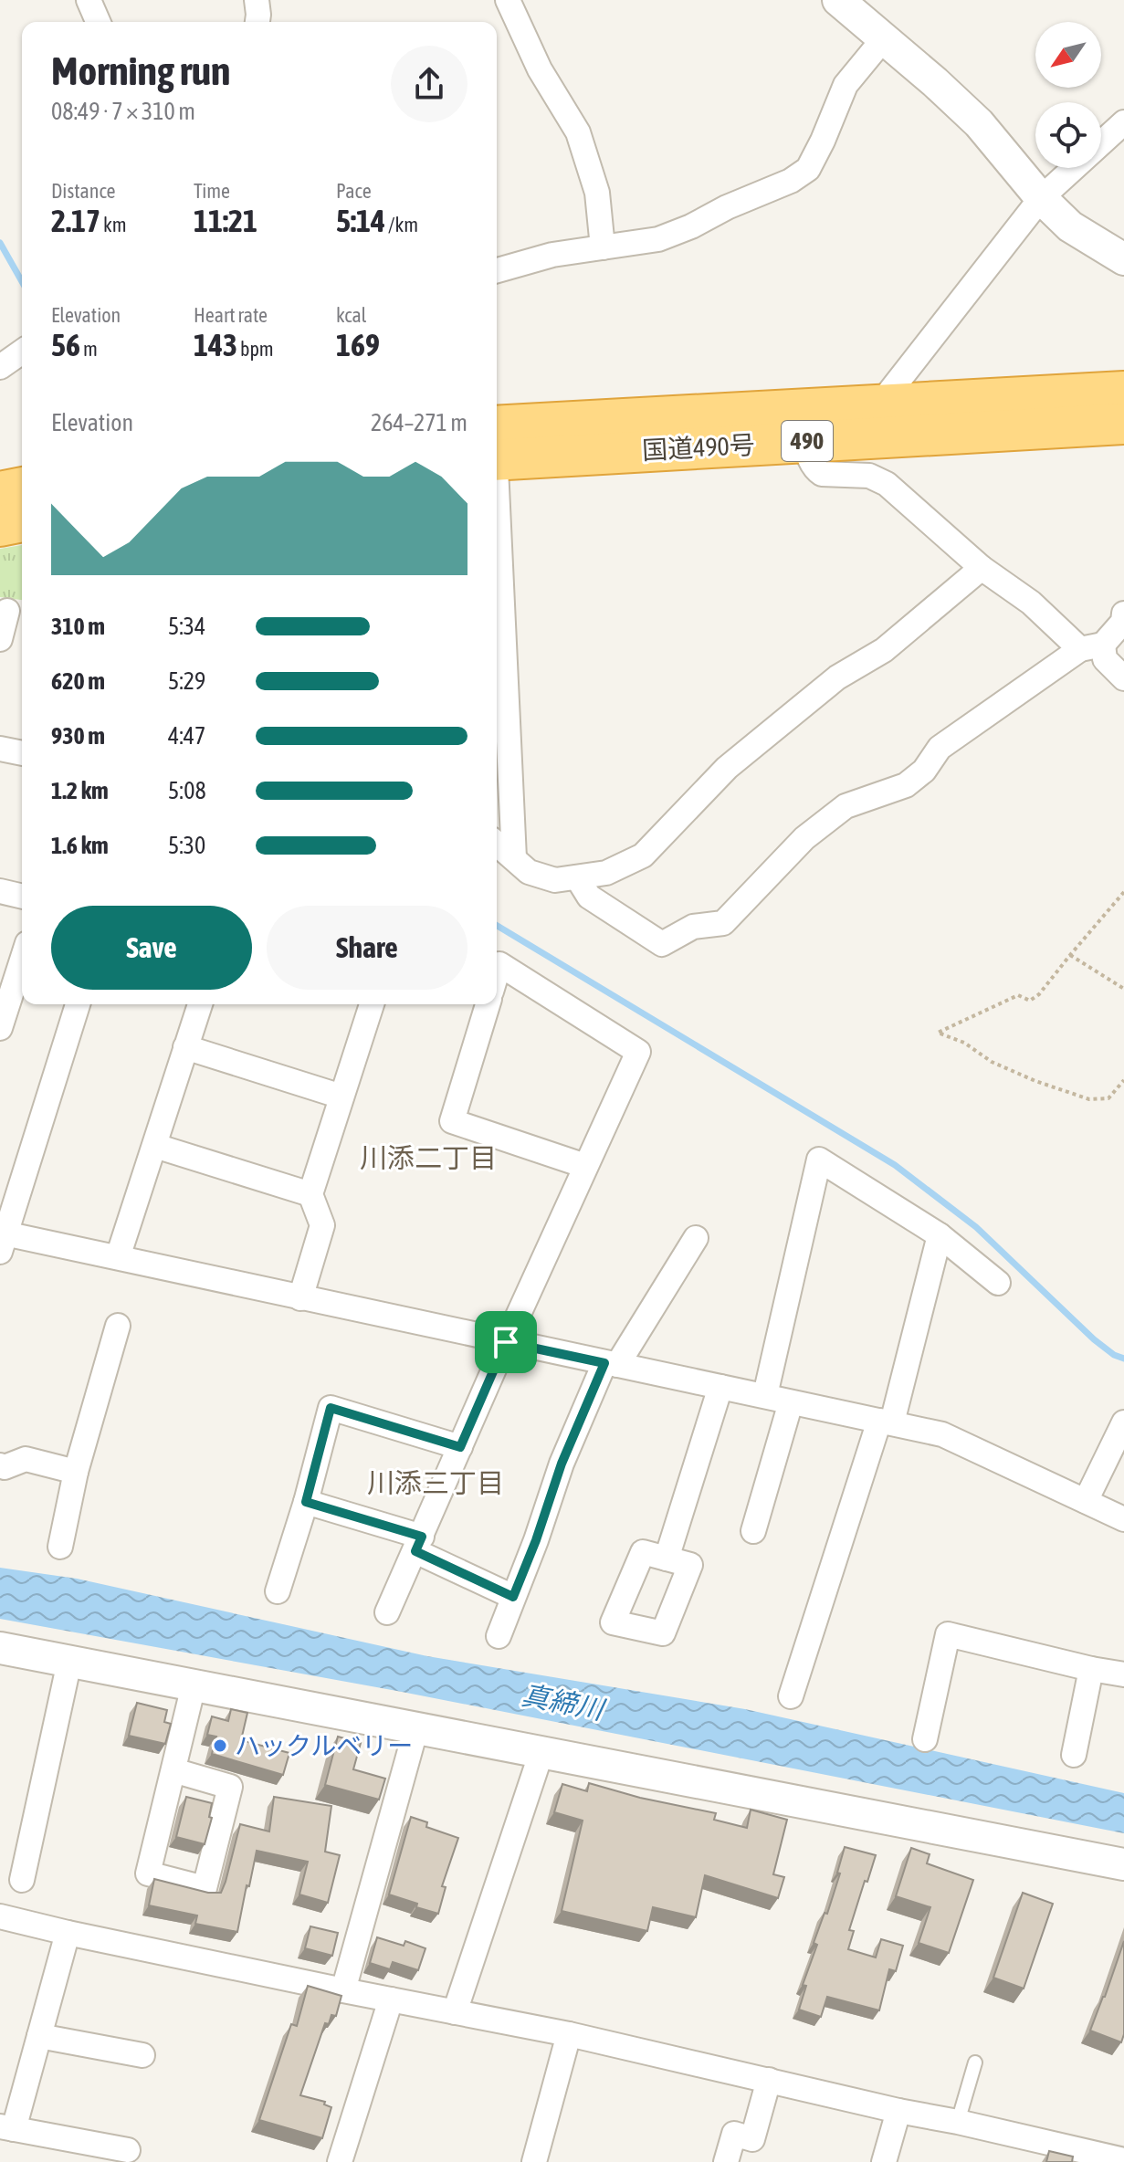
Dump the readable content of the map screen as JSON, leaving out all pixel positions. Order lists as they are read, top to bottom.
{
  "streets": {
    "highway": ["490", "国道490号"]
  },
  "districts": ["川添二丁目", "川添三丁目"],
  "water": ["真締川"],
  "places": ["ハックルベリー"],
  "north": "bottom left",
  "page": {
    "heading": ["Morning run", "08:49 · 7 × 310 m"],
    "stats": [
      ["Distance", "2.17 km"],
      ["Time", "11:21"],
      ["Pace", "5:14 /km"],
      ["Elevation", "56 m"],
      ["Heart rate", "143 bpm"],
      ["kcal", "169"]
    ],
    "chart": ["Elevation", "264–271 m"],
    "list": [
      {
        "name": "310 m",
        "note": "5:34"
      },
      {
        "name": "620 m",
        "note": "5:29"
      },
      {
        "name": "930 m",
        "note": "4:47"
      },
      {
        "name": "1.2 km",
        "note": "5:08"
      },
      {
        "name": "1.6 km",
        "note": "5:30"
      }
    ],
    "buttons": ["Save", "Share"]
  }
}
